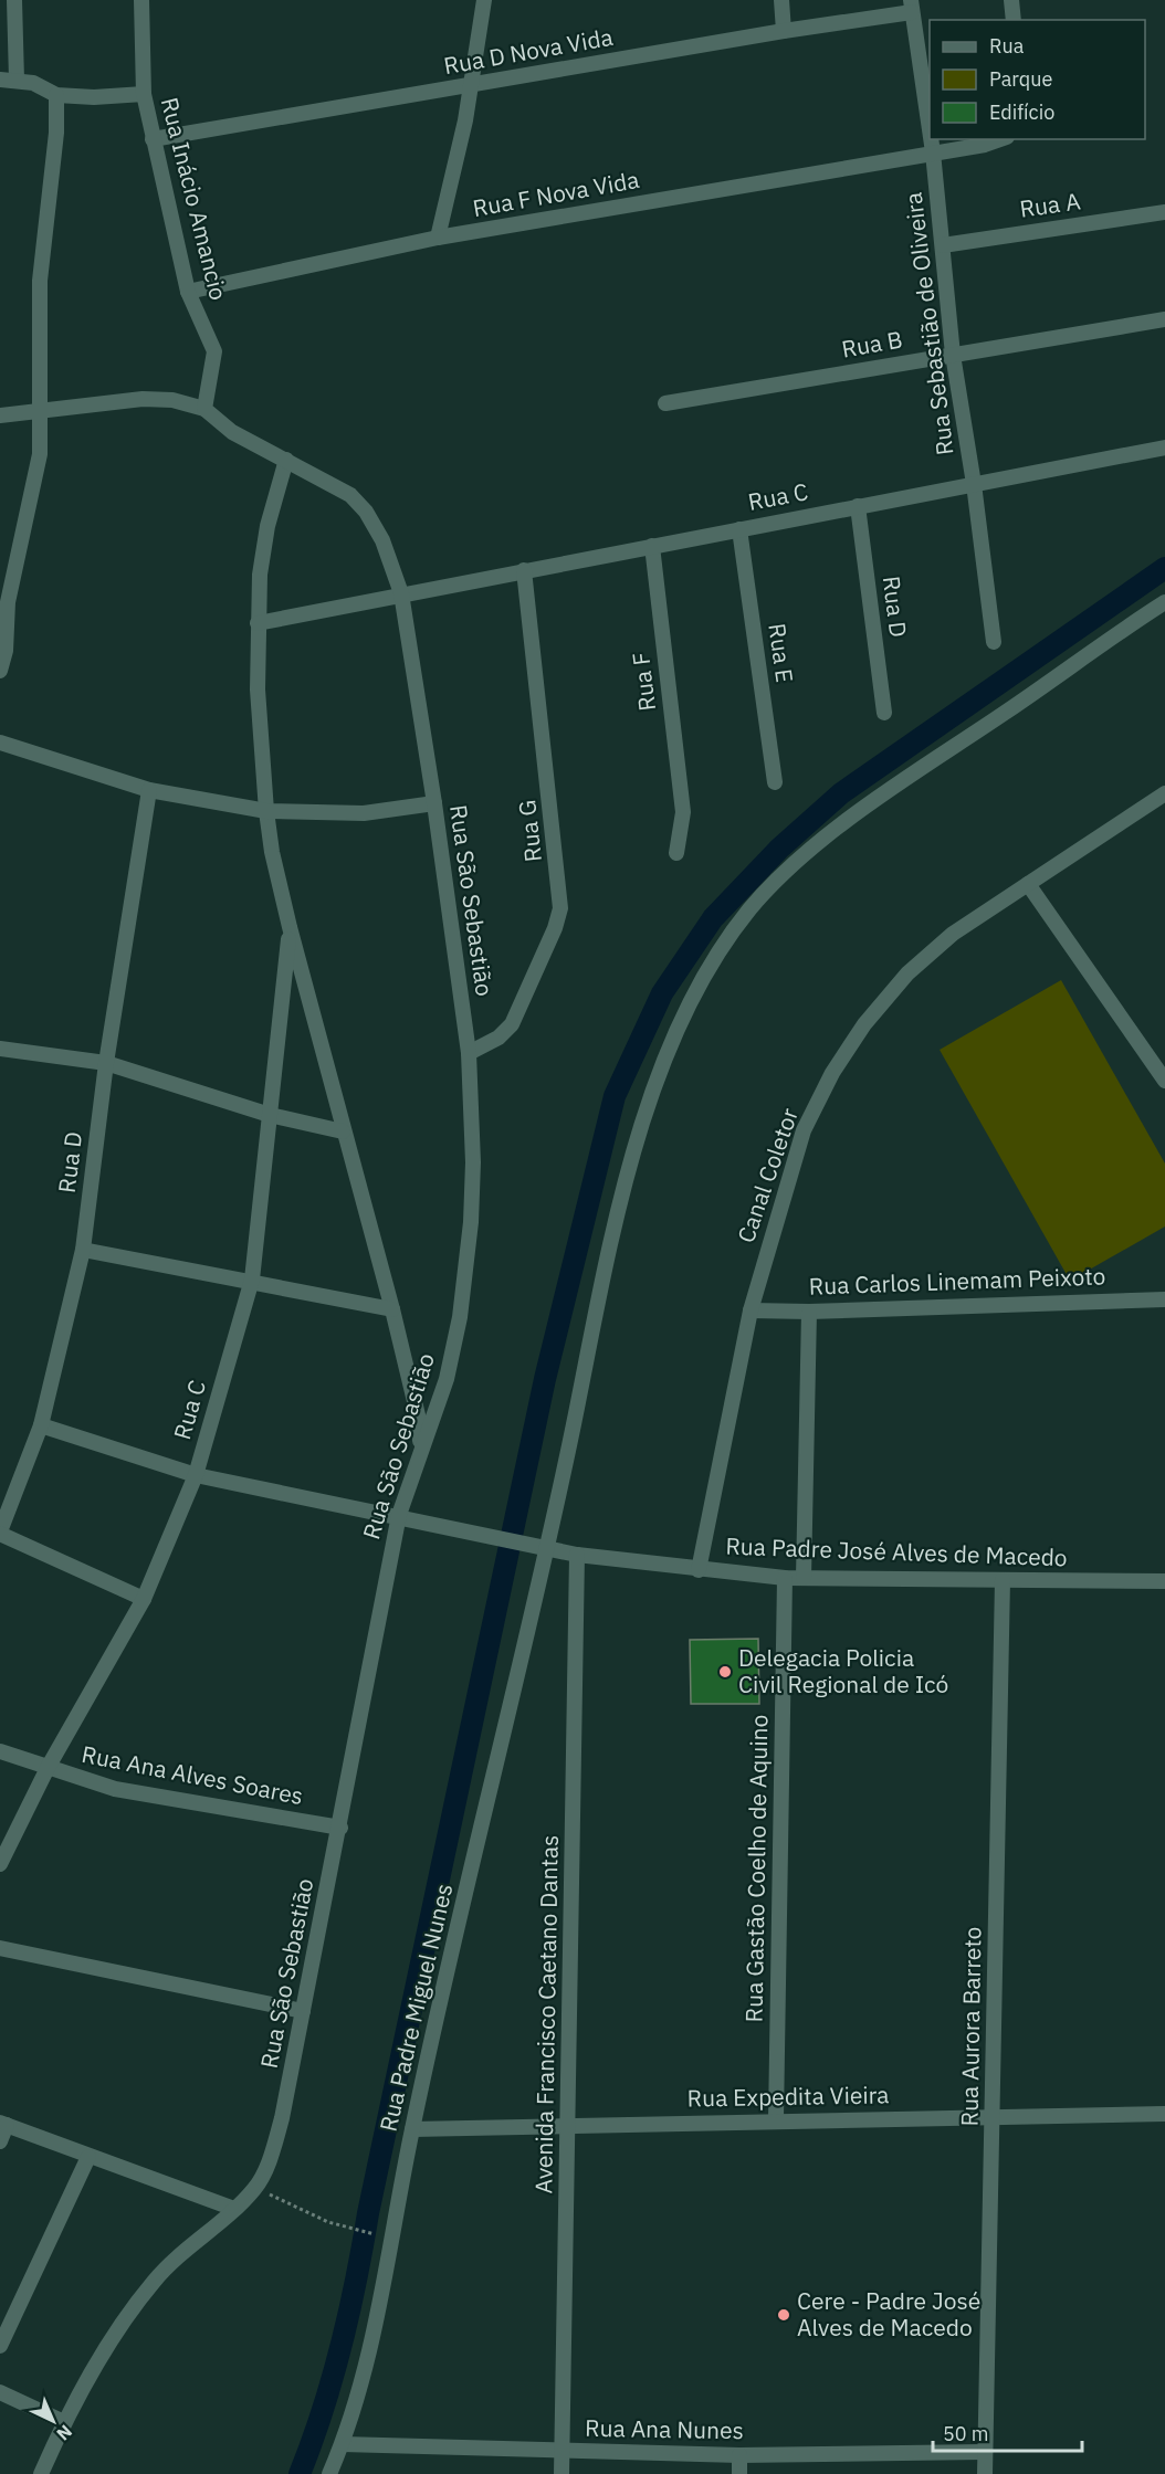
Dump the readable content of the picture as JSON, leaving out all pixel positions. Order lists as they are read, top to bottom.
{
  "streets": {
    "street": [
      "Rua D Nova Vida",
      "Rua F Nova Vida",
      "Rua Inácio Amancio",
      "Rua A",
      "Rua Sebastião de Oliveira",
      "Rua B",
      "Rua C",
      "Rua D",
      "Rua E",
      "Rua F",
      "Rua G",
      "Rua São Sebastião",
      "Canal Coletor",
      "Rua Carlos Linemam Peixoto",
      "Rua Padre José Alves de Macedo",
      "Rua Ana Alves Soares",
      "Rua Gastão Coelho de Aquino",
      "Rua Padre Miguel Nunes",
      "Avenida Francisco Caetano Dantas",
      "Rua Aurora Barreto",
      "Rua Expedita Vieira",
      "Rua Ana Nunes"
    ]
  },
  "crossings": [
    ["Rua D Nova Vida", "Rua Inácio Amancio"],
    ["Rua D Nova Vida", "Rua Sebastião de Oliveira"],
    ["Rua F Nova Vida", "Rua Inácio Amancio"],
    ["Rua F Nova Vida", "Rua Sebastião de Oliveira"],
    ["Rua Inácio Amancio", "Rua São Sebastião"],
    ["Rua A", "Rua Sebastião de Oliveira"],
    ["Rua Sebastião de Oliveira", "Rua B"],
    ["Rua Sebastião de Oliveira", "Rua C"],
    ["Rua C", "Rua D"],
    ["Rua C", "Rua E"],
    ["Rua C", "Rua F"],
    ["Rua C", "Rua G"],
    ["Rua C", "Rua São Sebastião"],
    ["Rua C", "Rua Padre José Alves de Macedo"],
    ["Rua C", "Rua Ana Alves Soares"],
    ["Rua D", "Rua Padre José Alves de Macedo"],
    ["Rua G", "Rua São Sebastião"],
    ["Rua São Sebastião", "Rua Padre José Alves de Macedo"],
    ["Rua São Sebastião", "Rua Ana Alves Soares"],
    ["Canal Coletor", "Rua Carlos Linemam Peixoto"],
    ["Canal Coletor", "Rua Padre José Alves de Macedo"],
    ["Rua Padre José Alves de Macedo", "Rua Gastão Coelho de Aquino"],
    ["Rua Padre José Alves de Macedo", "Rua Padre Miguel Nunes"],
    ["Rua Padre José Alves de Macedo", "Avenida Francisco Caetano Dantas"],
    ["Rua Padre José Alves de Macedo", "Rua Aurora Barreto"],
    ["Rua Gastão Coelho de Aquino", "Rua Expedita Vieira"],
    ["Rua Padre Miguel Nunes", "Rua Expedita Vieira"],
    ["Rua Padre Miguel Nunes", "Rua Ana Nunes"],
    ["Avenida Francisco Caetano Dantas", "Rua Expedita Vieira"],
    ["Avenida Francisco Caetano Dantas", "Rua Ana Nunes"],
    ["Rua Aurora Barreto", "Rua Expedita Vieira"],
    ["Rua Aurora Barreto", "Rua Ana Nunes"]
  ],
  "places": ["Delegacia Policia Civil Regional de Icó", "Cere - Padre José Alves de Macedo"],
  "legend": ["Rua", "Parque", "Edifício"],
  "scale_bar": "50 m",
  "north": "bottom right"
}
